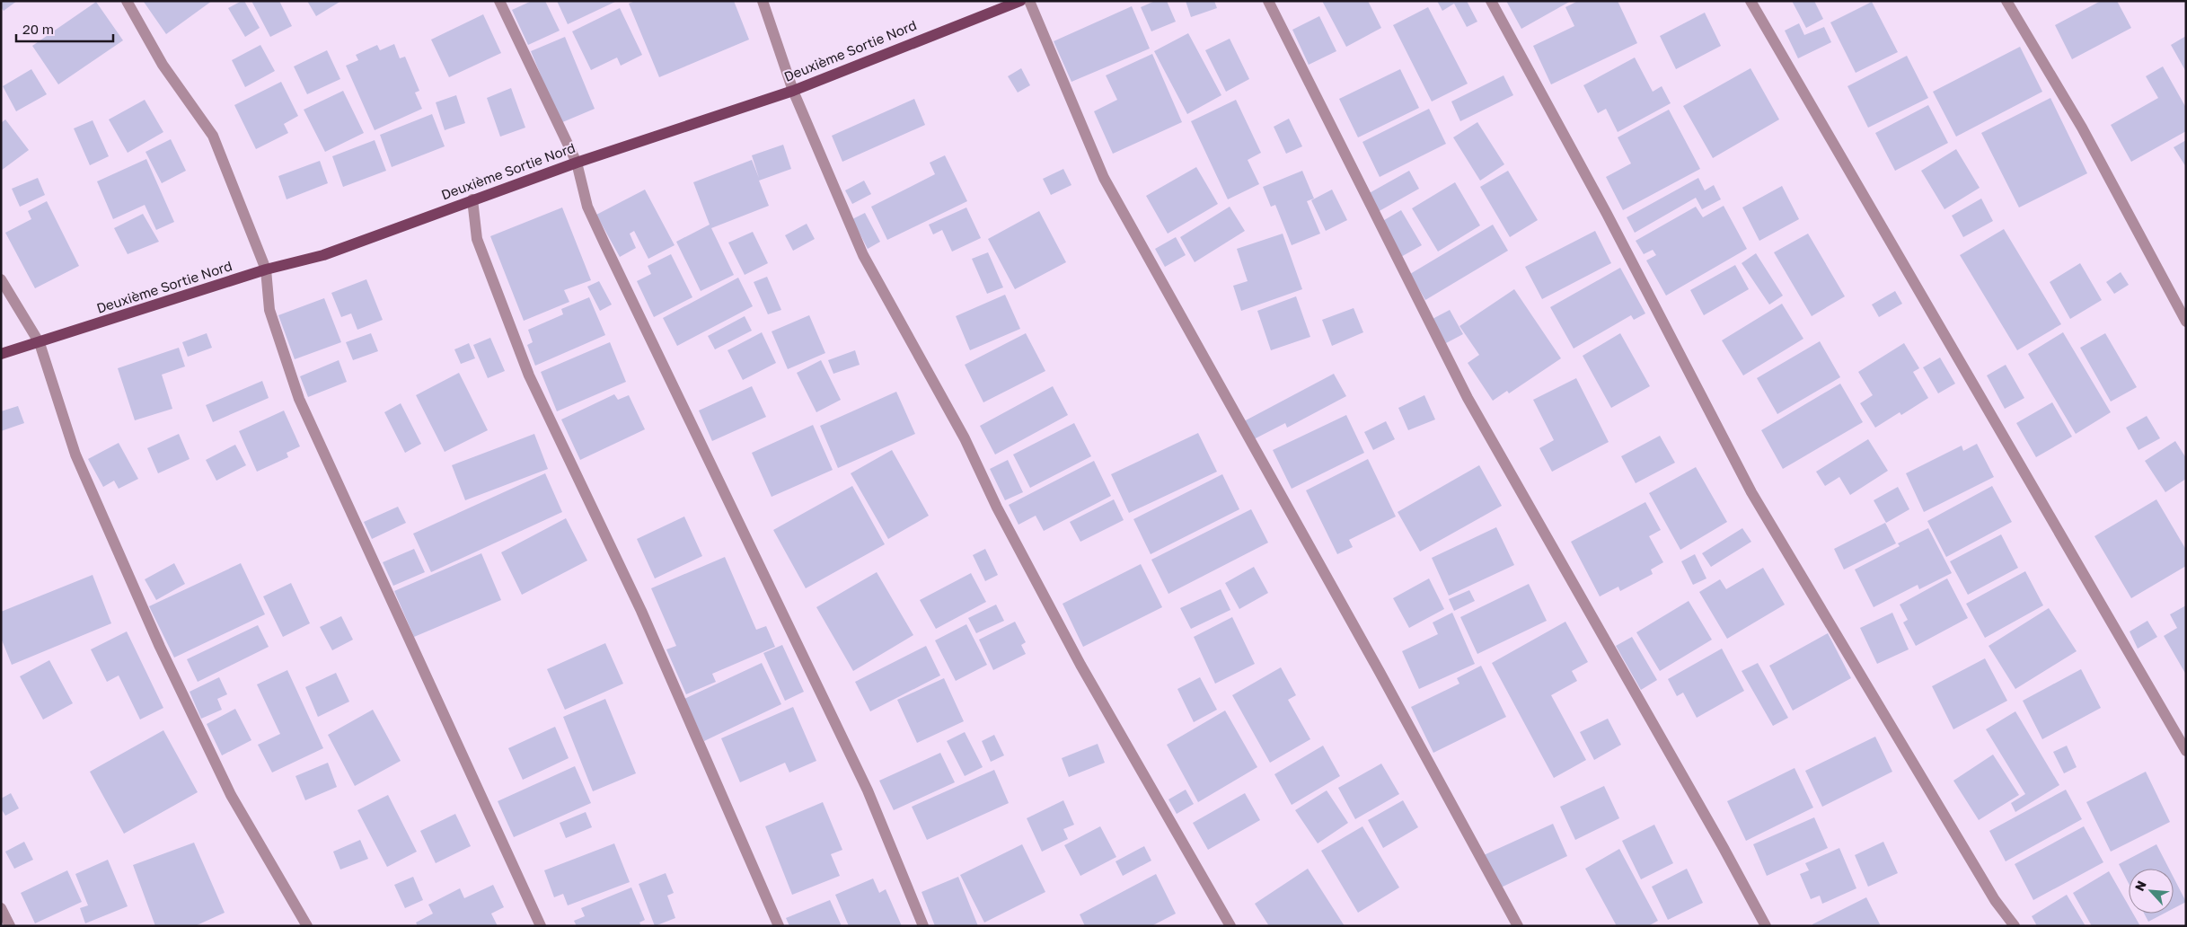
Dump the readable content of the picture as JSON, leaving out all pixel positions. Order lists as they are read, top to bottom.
{
  "streets": {
    "main road": ["Deuxième Sortie Nord"]
  },
  "scale_bar": "20 m",
  "north": "top left"
}
